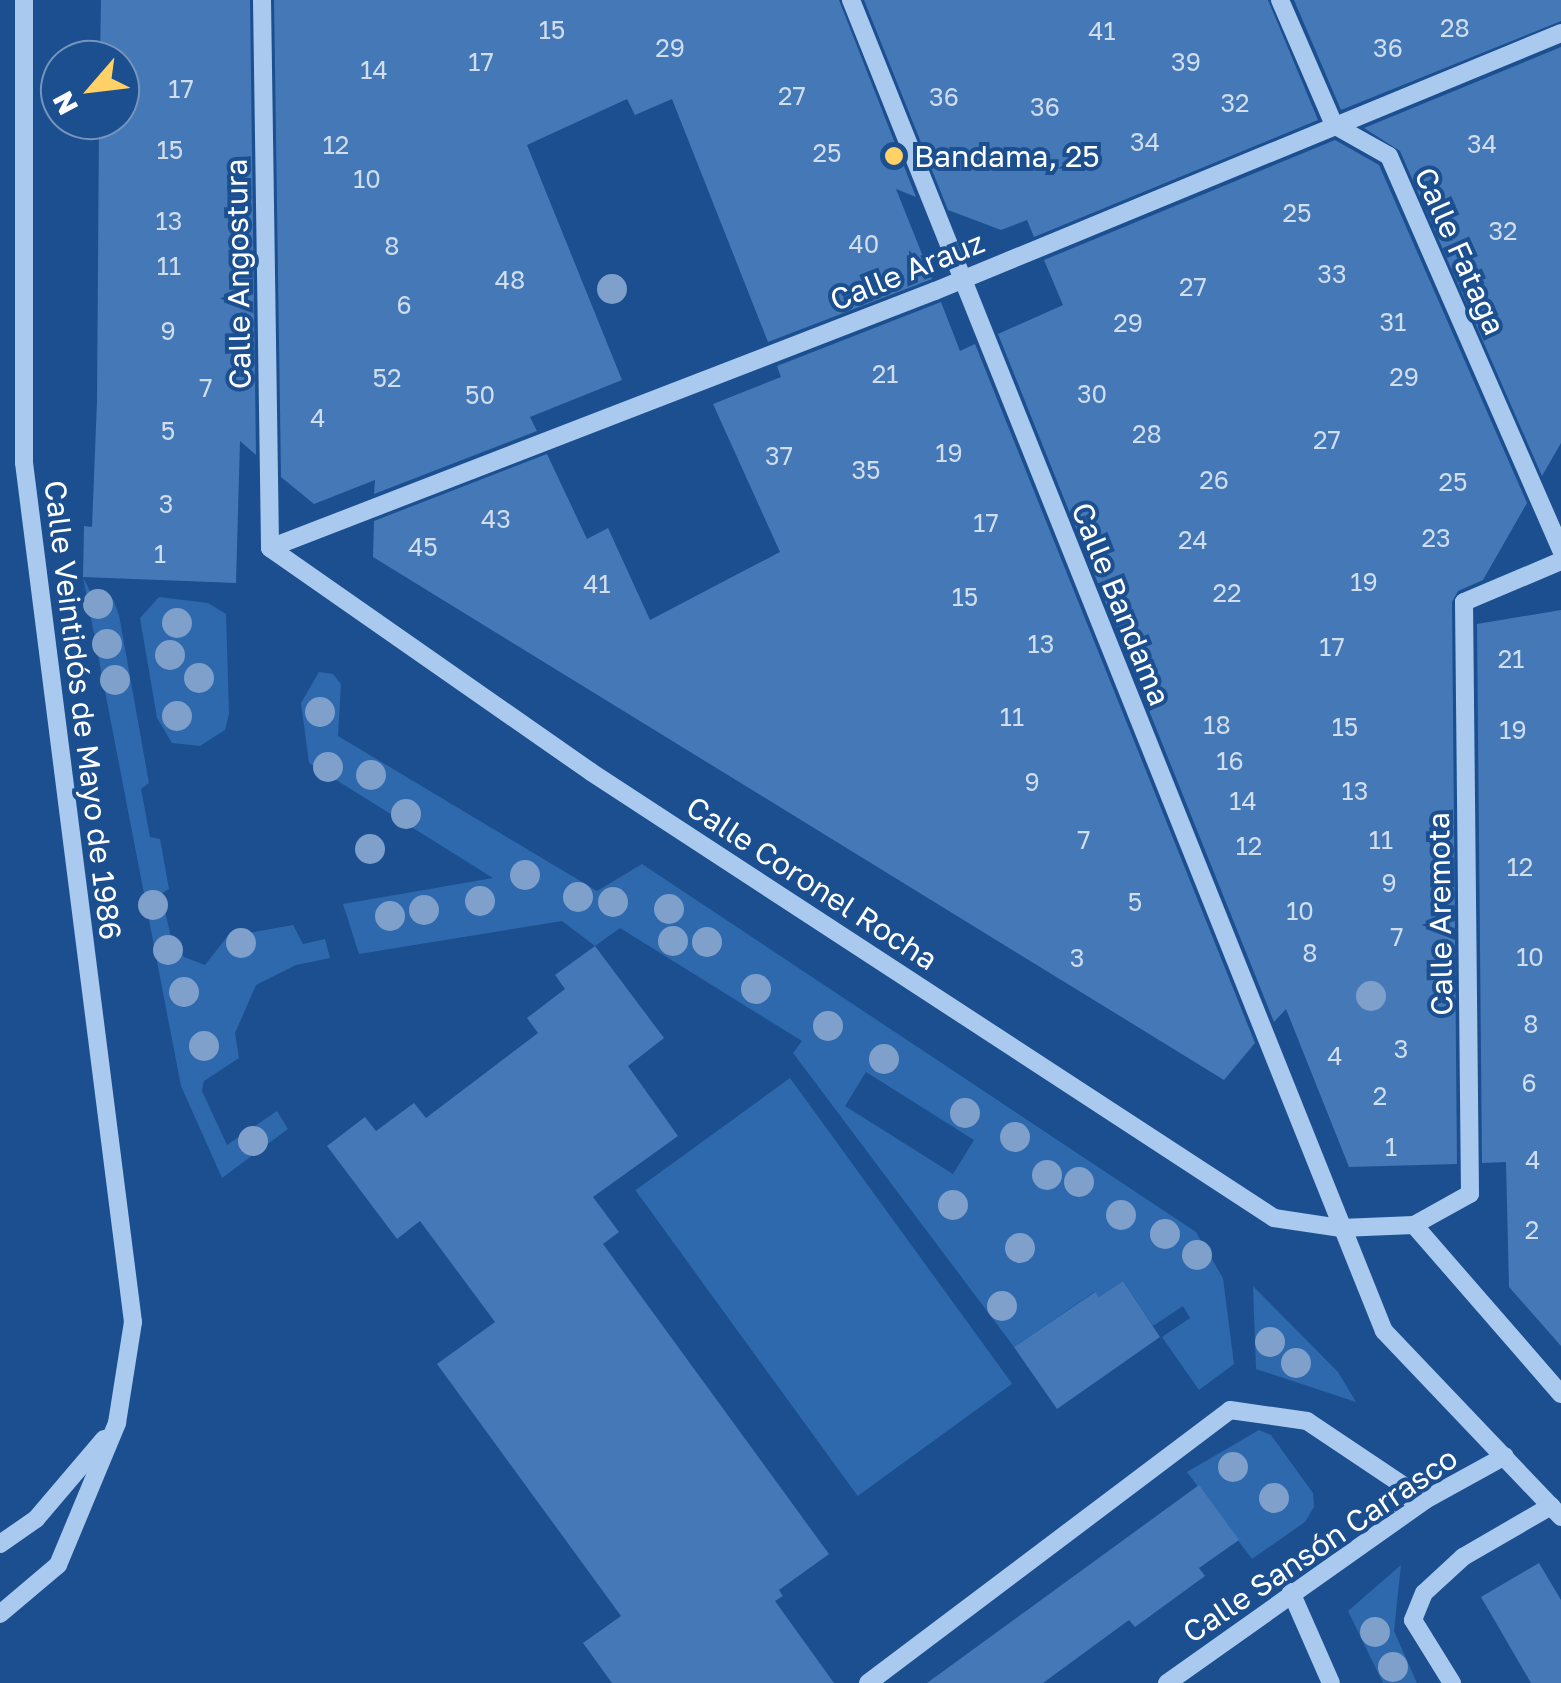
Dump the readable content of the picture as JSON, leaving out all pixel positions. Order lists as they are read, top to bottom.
{
  "streets": {
    "street": [
      "Calle Fataga",
      "Calle Arauz",
      "Calle Angostura",
      "Calle Bandama",
      "Calle Veintidós de Mayo de 1986",
      "Calle Coronel Rocha",
      "Calle Aremota",
      "Calle Sansón Carrasco"
    ]
  },
  "crossings": [
    ["Calle Fataga", "Calle Arauz"],
    ["Calle Arauz", "Calle Angostura"],
    ["Calle Arauz", "Calle Bandama"],
    ["Calle Arauz", "Calle Coronel Rocha"],
    ["Calle Angostura", "Calle Coronel Rocha"],
    ["Calle Bandama", "Calle Coronel Rocha"],
    ["Calle Bandama", "Calle Aremota"],
    ["Calle Bandama", "Calle Sansón Carrasco"],
    ["Calle Coronel Rocha", "Calle Aremota"]
  ],
  "places": ["Bandama, 25"],
  "house_numbers": [
    "28",
    "15",
    "41",
    "29",
    "36",
    "17",
    "39",
    "14",
    "17",
    "27",
    "36",
    "32",
    "36",
    "34",
    "34",
    "12",
    "15",
    "25",
    "10",
    "25",
    "13",
    "32",
    "40",
    "8",
    "11",
    "33",
    "48",
    "27",
    "6",
    "31",
    "29",
    "9",
    "21",
    "29",
    "52",
    "7",
    "30",
    "50",
    "4",
    "5",
    "28",
    "27",
    "19",
    "37",
    "35",
    "26",
    "25",
    "3",
    "43",
    "17",
    "23",
    "24",
    "45",
    "1",
    "19",
    "41",
    "22",
    "15",
    "13",
    "17",
    "21",
    "11",
    "18",
    "15",
    "19",
    "16",
    "9",
    "13",
    "14",
    "7",
    "11",
    "12",
    "12",
    "9",
    "5",
    "10",
    "7",
    "8",
    "10",
    "3",
    "8",
    "3",
    "4",
    "6",
    "2",
    "1",
    "4",
    "2"
  ],
  "north": "bottom left"
}
